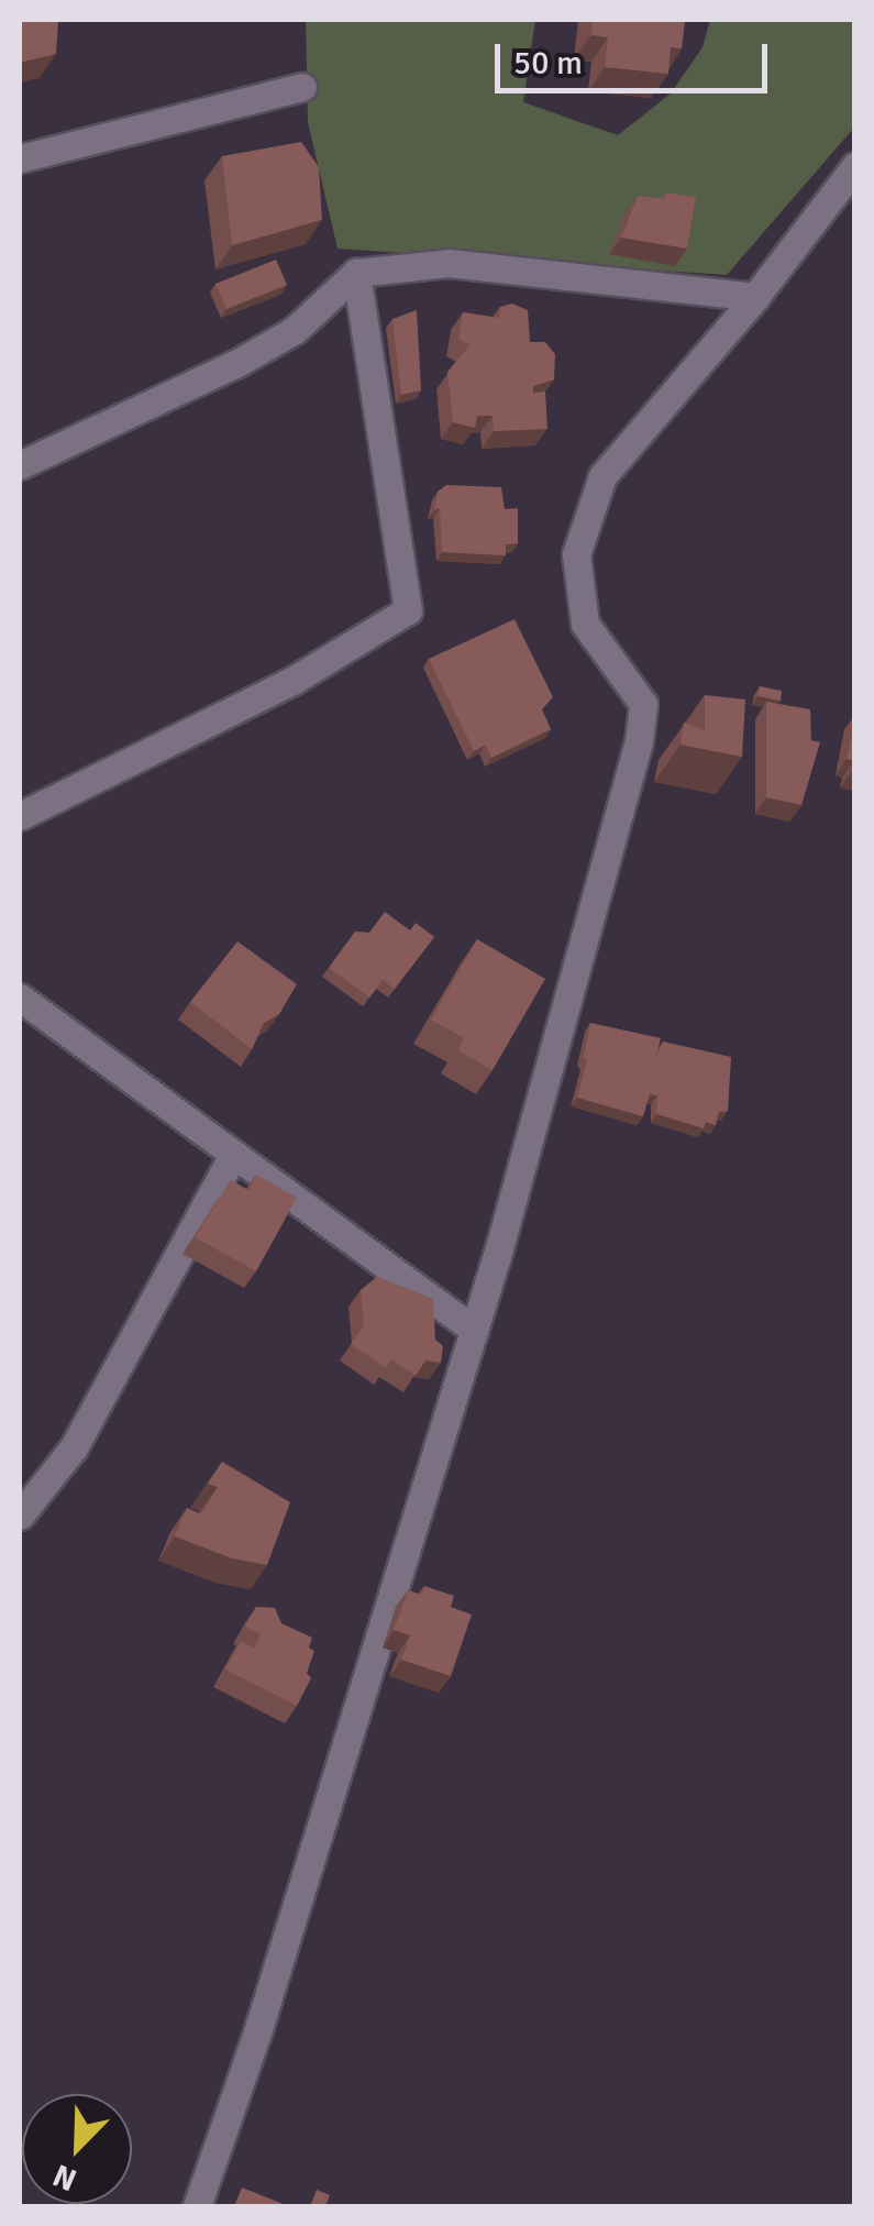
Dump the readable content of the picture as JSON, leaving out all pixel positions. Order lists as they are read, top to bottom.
{
  "scale_bar": "50 m",
  "north": "bottom left"
}
